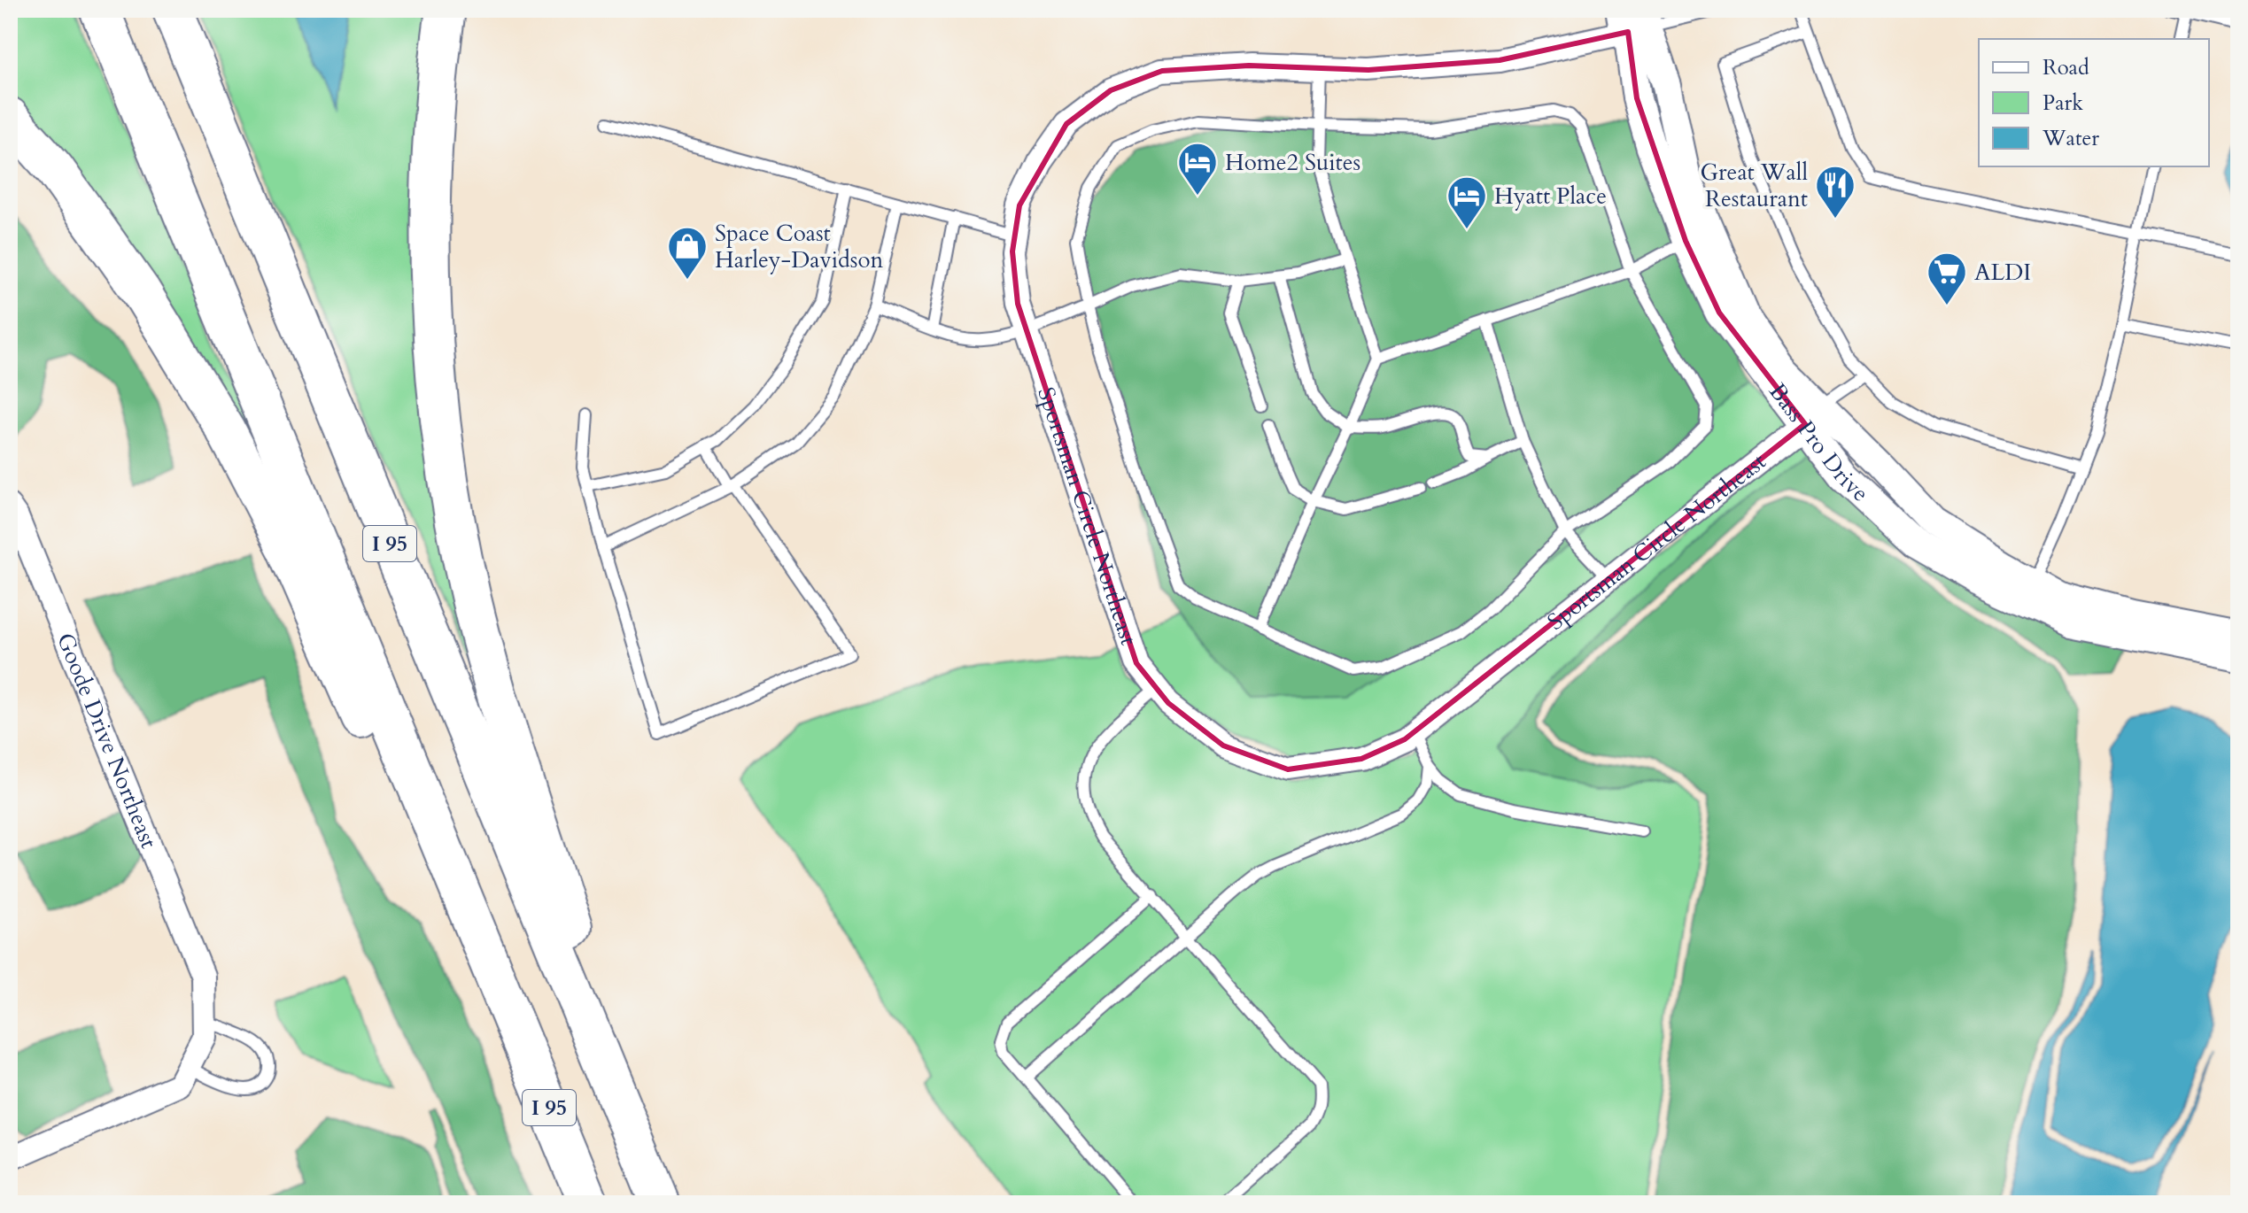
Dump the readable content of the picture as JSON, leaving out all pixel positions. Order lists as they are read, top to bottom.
{
  "streets": {
    "highway": ["I 95"],
    "street": ["Bass Pro Drive", "Sportsman Circle Northeast", "Goode Drive Northeast"]
  },
  "crossings": [
    ["Bass Pro Drive", "Sportsman Circle Northeast"]
  ],
  "places": {
    "hotel": ["Home2 Suites", "Hyatt Place"],
    "restaurant": ["Great Wall Restaurant"],
    "shop": ["Space Coast Harley-Davidson"],
    "supermarket": ["ALDI"]
  },
  "legend": ["Road", "Park", "Water"]
}
